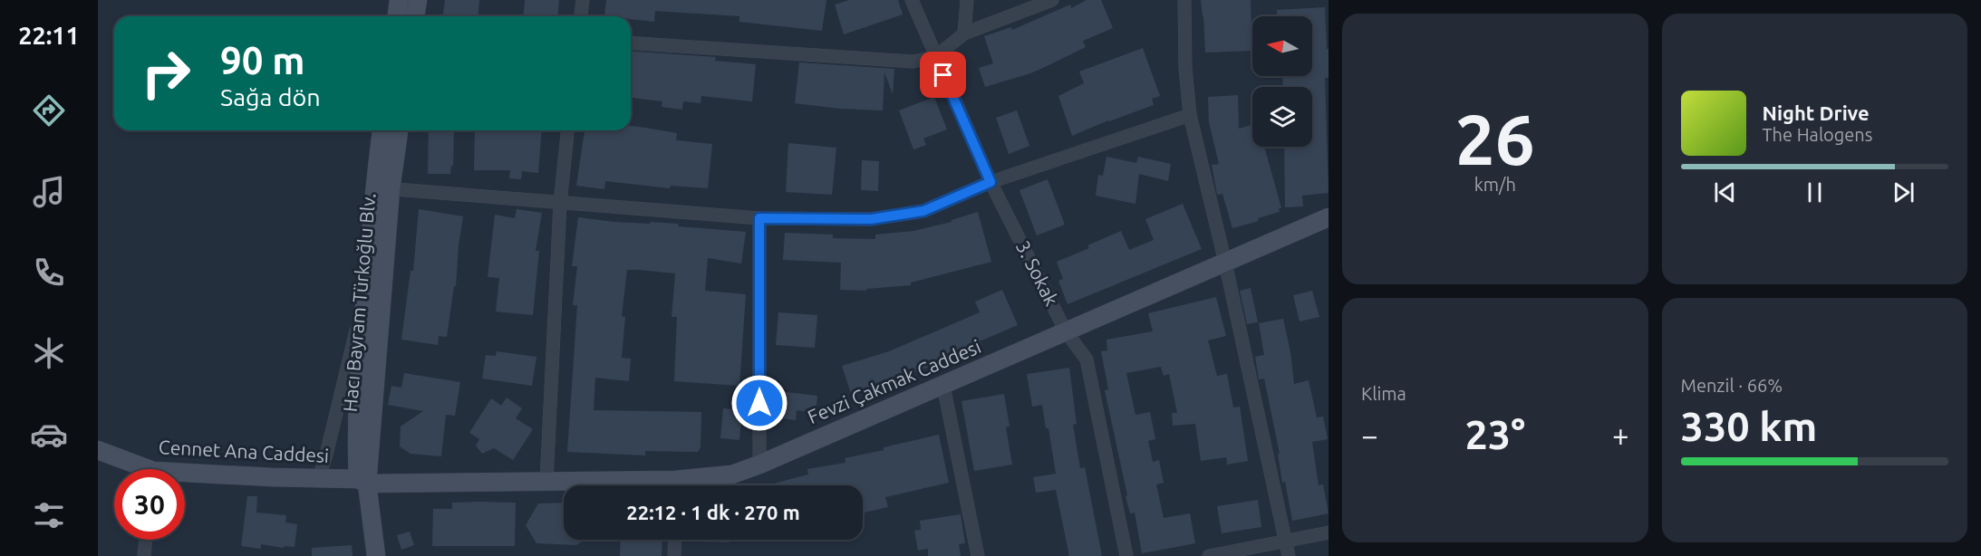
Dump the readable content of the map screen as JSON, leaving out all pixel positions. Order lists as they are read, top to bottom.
{
  "streets": {
    "street": [
      "3. Sokak",
      "Hacı Bayram Türkoğlu Blv.",
      "Fevzi Çakmak Caddesi",
      "Cennet Ana Caddesi"
    ]
  },
  "crossings": [
    ["3. Sokak", "Fevzi Çakmak Caddesi"],
    ["Hacı Bayram Türkoğlu Blv.", "Fevzi Çakmak Caddesi"],
    ["Hacı Bayram Türkoğlu Blv.", "Cennet Ana Caddesi"],
    ["Fevzi Çakmak Caddesi", "Cennet Ana Caddesi"]
  ],
  "north": "left",
  "page": {
    "tabs": "22:11",
    "tile": [
      ["26", "km/h"],
      "Klima",
      ["Menzil · 66%", "330 km"]
    ],
    "turn": ["90 m", "Sağa dön"],
    "song": ["Night Drive", "The Halogens"],
    "heat": ["−", "23°", "+"],
    "limit": "30",
    "trip": "22:12 · 1 dk · 270 m"
  }
}
